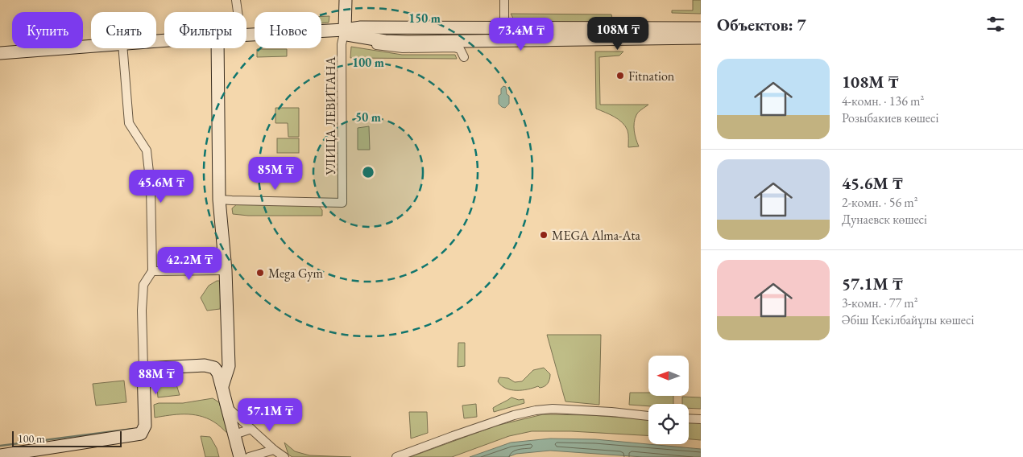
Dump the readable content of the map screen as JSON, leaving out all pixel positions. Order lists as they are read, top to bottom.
{
  "streets": {
    "street": ["УЛИЦА ЛЕВИТАНА"]
  },
  "places": ["Fitnation", "MEGA Alma-Ata", "Mega Gym"],
  "scale_bar": "100 m",
  "north": "left",
  "page": {
    "heading": "Объектов: 7",
    "chip": [
      "Купить",
      "Снять",
      "Фильтры",
      "Новое"
    ],
    "price": [
      "108M ₸",
      "73.4M ₸",
      "85M ₸",
      "45.6M ₸",
      "42.2M ₸",
      "88M ₸",
      "57.1M ₸"
    ],
    "list": [
      {
        "name": "108M ₸",
        "note": "4-комн. · 136 m² · Розыбакиев көшесі"
      },
      {
        "name": "45.6M ₸",
        "note": "2-комн. · 56 m² · Дунаевск көшесі"
      },
      {
        "name": "57.1M ₸",
        "note": "3-комн. · 77 m² · Әбіш Кекілбайұлы көшесі"
      }
    ],
    "scale": "100 m"
  },
  "rings": ["150 m", "100 m", "50 m"]
}
